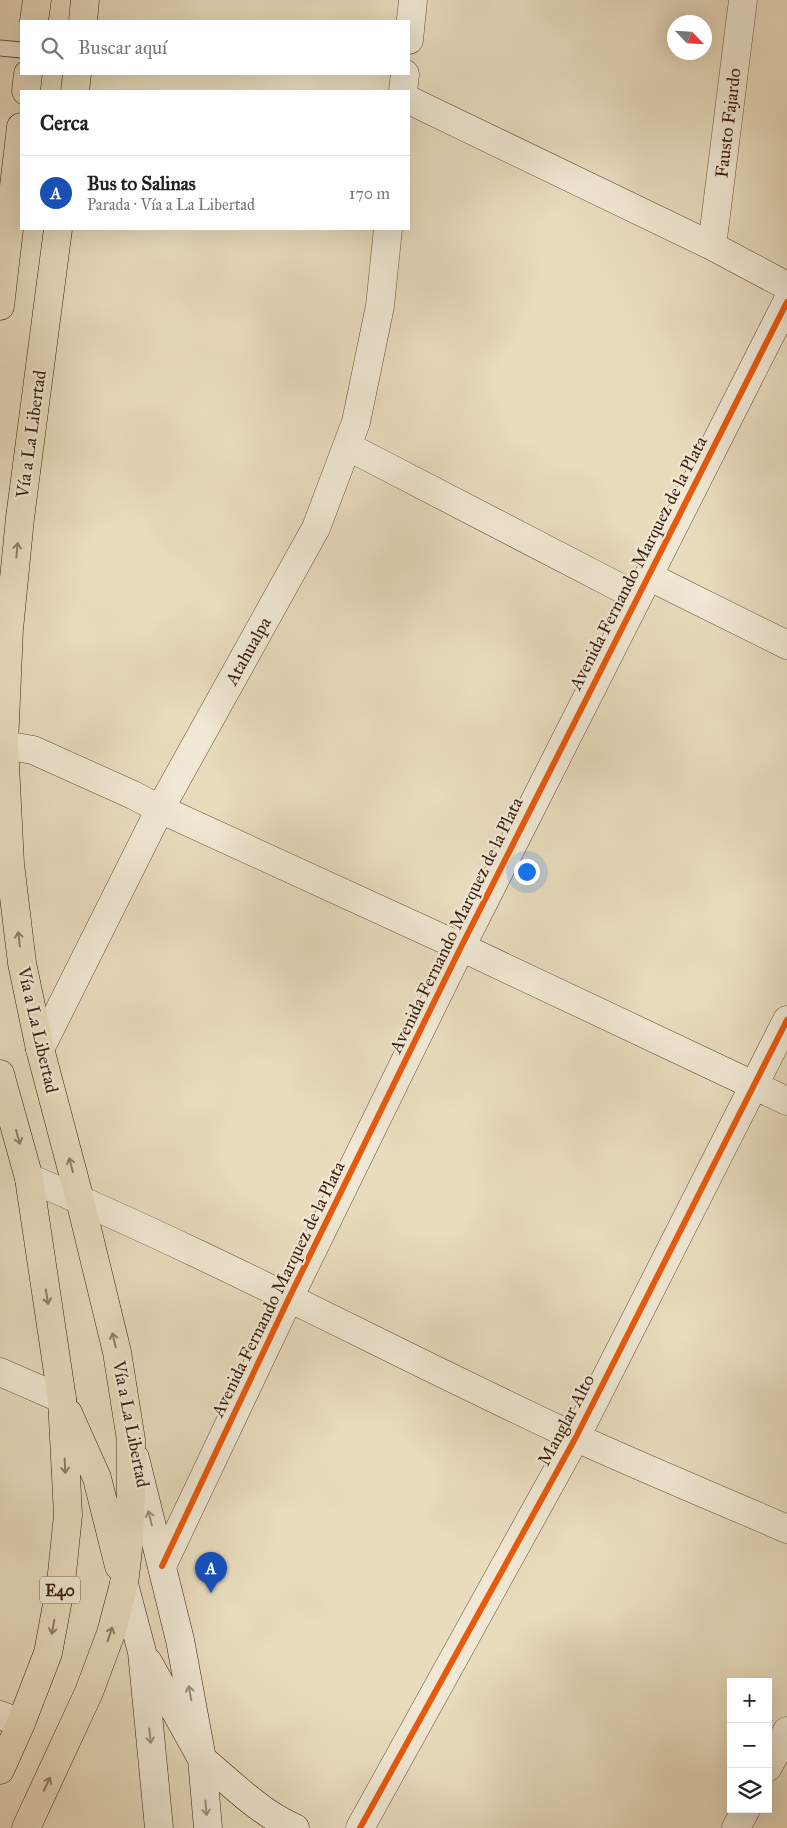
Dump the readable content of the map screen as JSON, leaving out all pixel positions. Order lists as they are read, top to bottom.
{
  "streets": {
    "main road": ["Vía a La Libertad", "E40"],
    "street": [
      "Fausto Fajardo",
      "Avenida Fernando Marquez de la Plata",
      "Atahualpa",
      "Manglar Alto"
    ]
  },
  "crossings": [
    ["Vía a La Libertad", "Avenida Fernando Marquez de la Plata"],
    ["Vía a La Libertad", "Atahualpa"]
  ],
  "north": "bottom right",
  "page": {
    "search": "Buscar aquí",
    "heading": "Cerca",
    "list": [
      {
        "mark": "A",
        "name": "Bus to Salinas",
        "note": "Parada · Vía a La Libertad",
        "value": "170 m"
      }
    ],
    "pins": "A",
    "map_buttons": ["+", "−"]
  }
}
